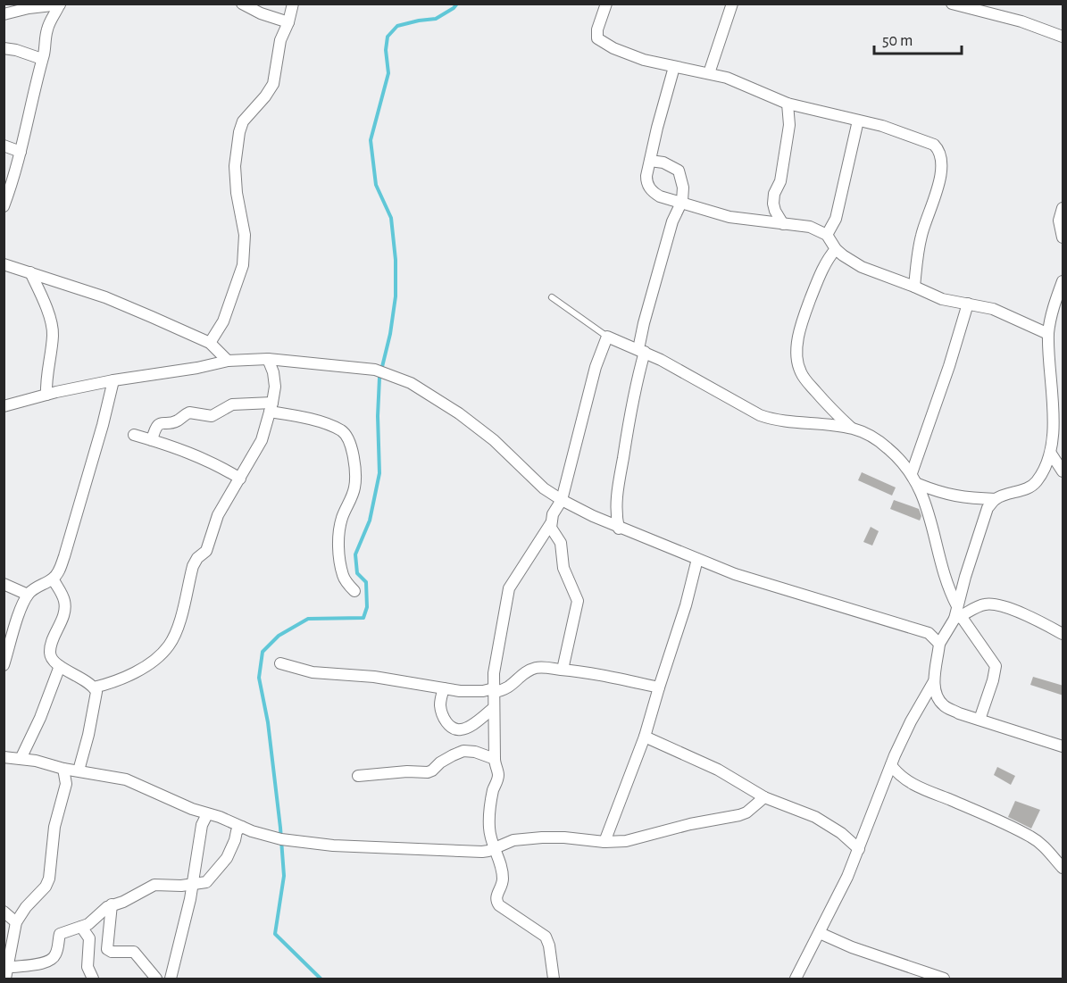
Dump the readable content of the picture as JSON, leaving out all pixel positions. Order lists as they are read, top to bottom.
{
  "scale_bar": "50 m"
}
